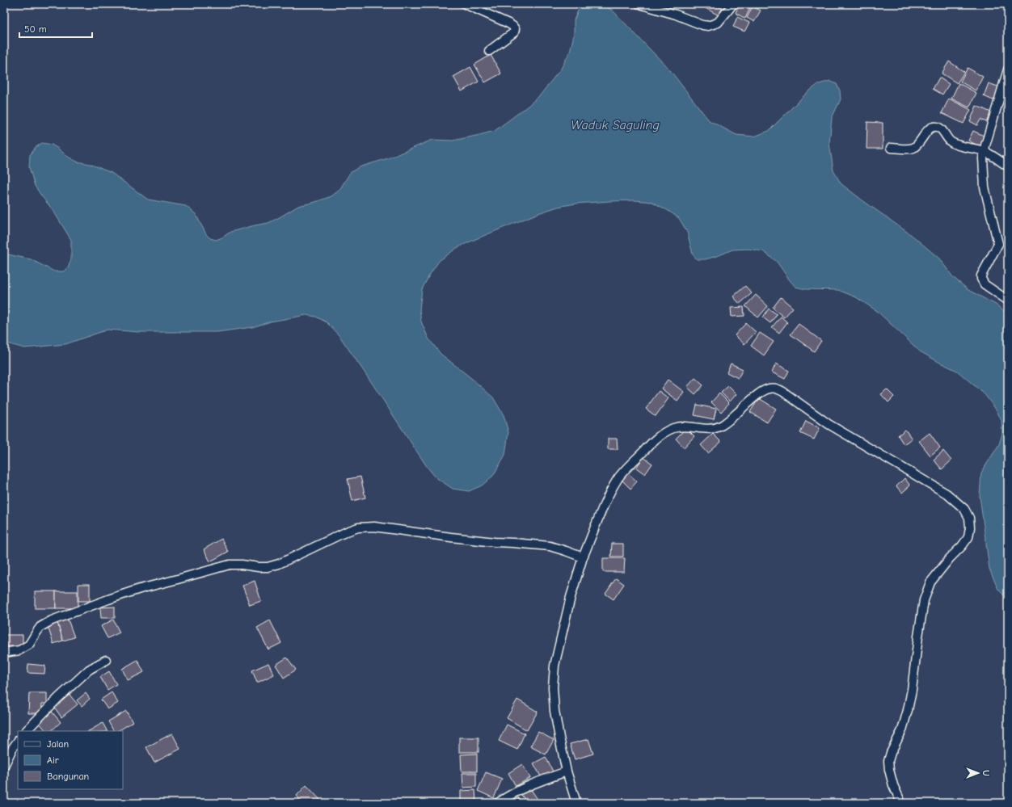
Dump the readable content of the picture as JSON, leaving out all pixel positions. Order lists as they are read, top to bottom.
{
  "water": ["Waduk Saguling"],
  "legend": ["Jalan", "Air", "Bangunan"],
  "scale_bar": "50 m",
  "north": "right"
}
